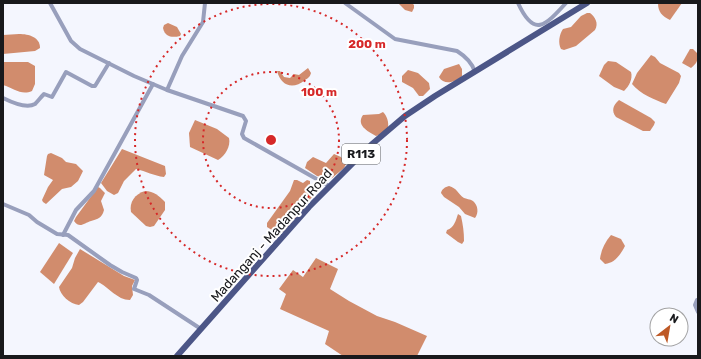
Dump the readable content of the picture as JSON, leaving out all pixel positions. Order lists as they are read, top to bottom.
{
  "streets": {
    "main road": ["R113", "Madanganj - Madanpur Road"]
  },
  "north": "top right",
  "rings": ["200 m", "100 m"]
}
